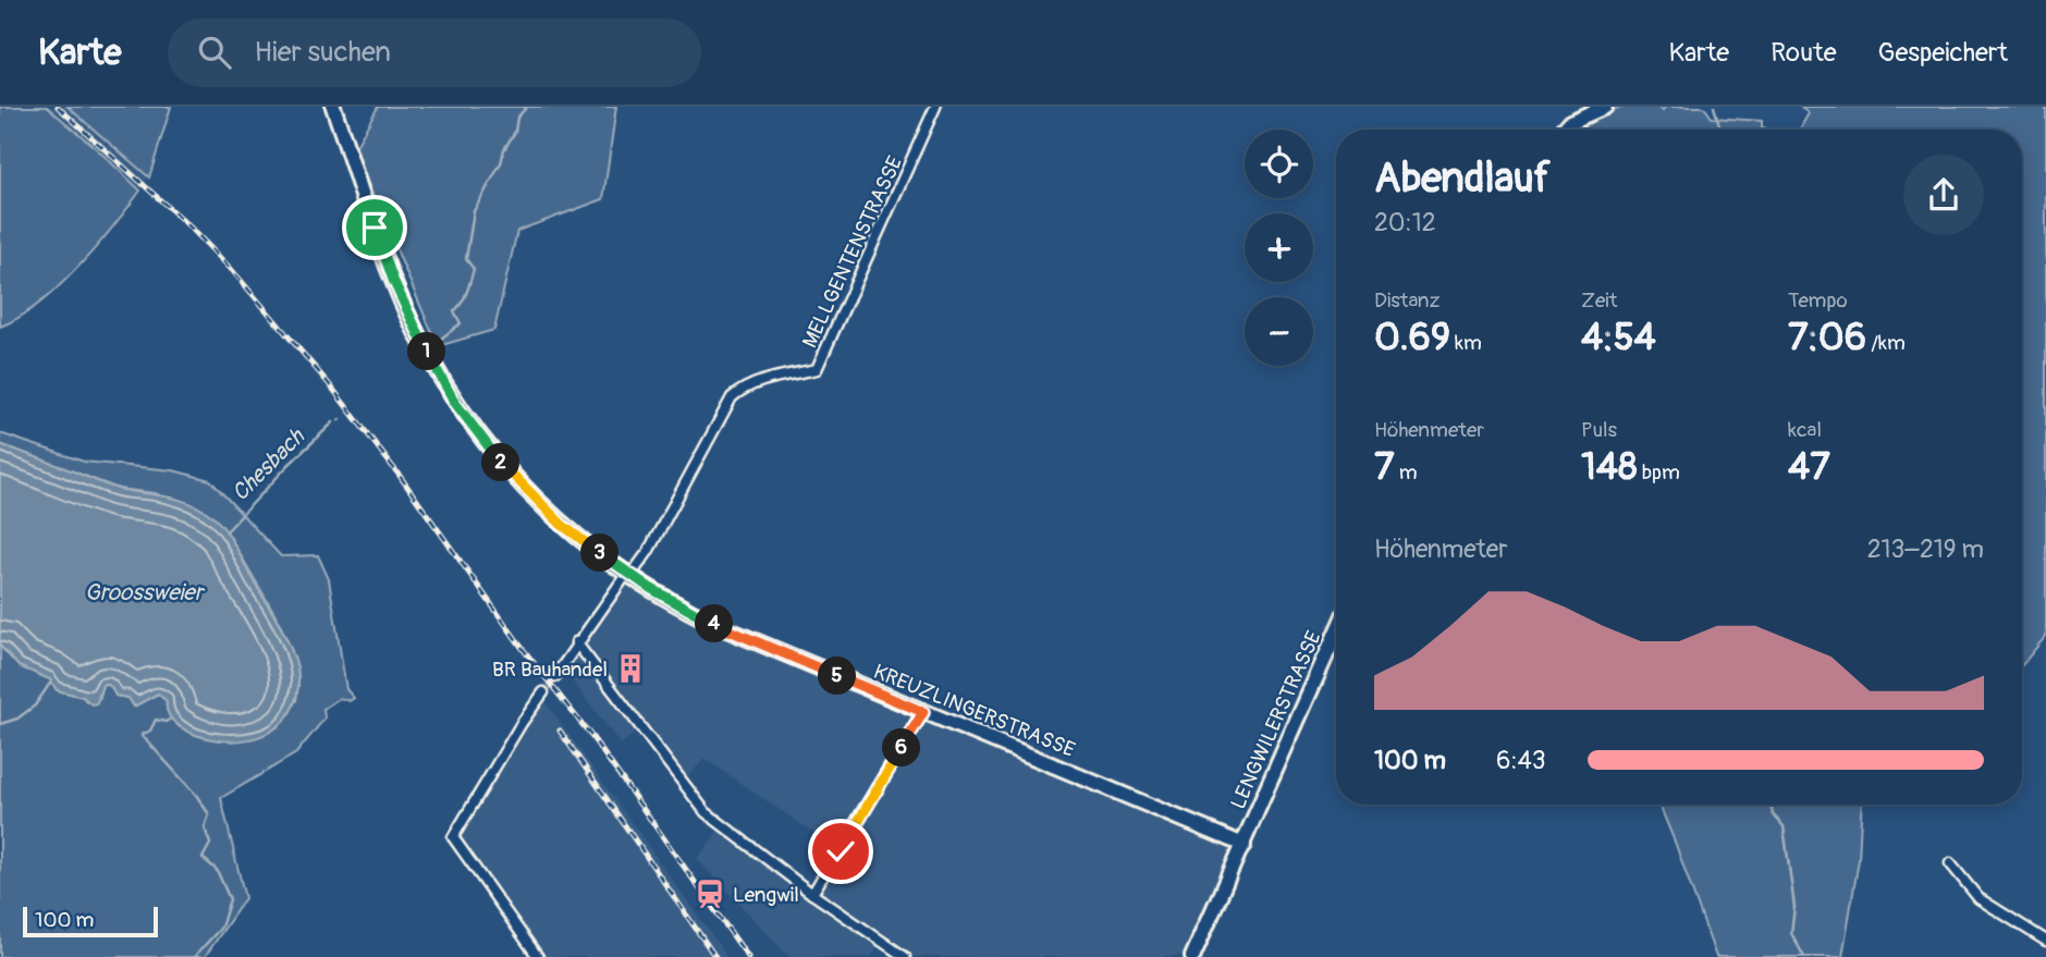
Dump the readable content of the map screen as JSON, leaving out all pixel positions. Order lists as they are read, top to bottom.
{
  "streets": {
    "street": ["MELLGENTENSTRASSE", "KREUZLINGERSTRASSE", "LENGWILERSTRASSE"]
  },
  "crossings": [
    ["MELLGENTENSTRASSE", "KREUZLINGERSTRASSE"],
    ["KREUZLINGERSTRASSE", "LENGWILERSTRASSE"]
  ],
  "water": ["Chesbach", "Groossweier"],
  "places": {
    "building": ["BR Bauhandel"],
    "station": ["Lengwil"]
  },
  "scale_bar": "100 m",
  "page": {
    "header": "Karte",
    "search": "Hier suchen",
    "nav": ["Karte", "Route", "Gespeichert"],
    "map_buttons": ["+", "−"],
    "heading": ["Abendlauf", "20:12"],
    "stats": [
      ["Distanz", "0.69 km"],
      ["Zeit", "4:54"],
      ["Tempo", "7:06 /km"],
      ["Höhenmeter", "7 m"],
      ["Puls", "148 bpm"],
      ["kcal", "47"]
    ],
    "pins": [
      "1",
      "2",
      "3",
      "4",
      "5",
      "6"
    ],
    "chart": ["Höhenmeter", "213–219 m"],
    "list": [
      {
        "name": "100 m",
        "note": "6:43"
      }
    ],
    "scale": "100 m"
  }
}
